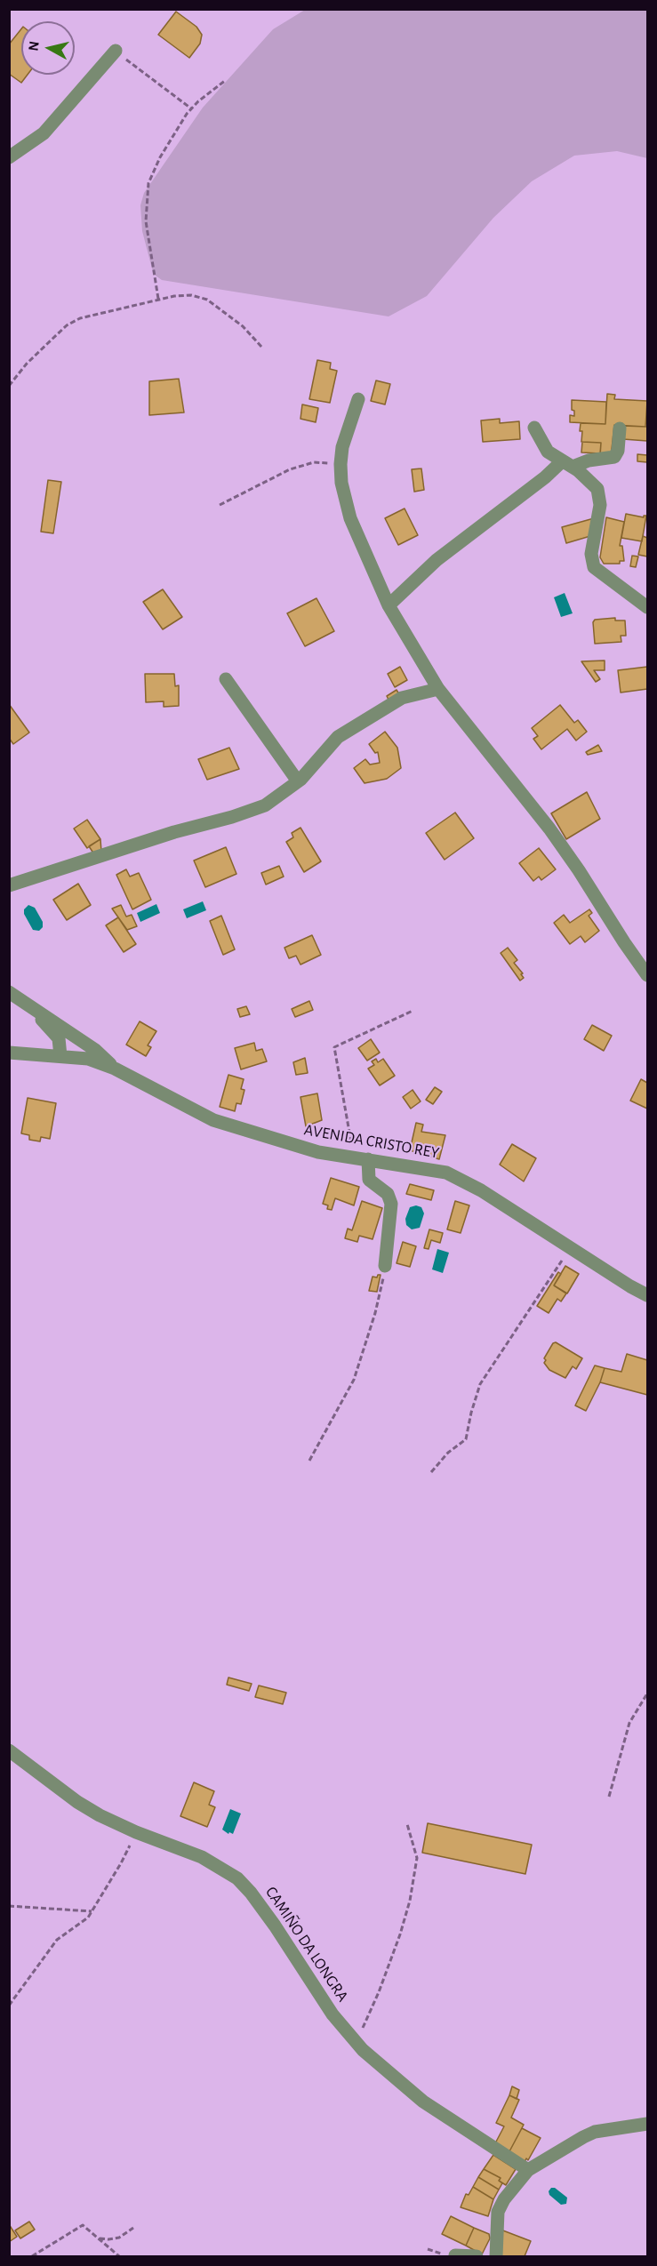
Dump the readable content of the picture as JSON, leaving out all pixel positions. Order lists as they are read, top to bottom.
{
  "streets": {
    "street": ["AVENIDA CRISTO REY", "CAMIÑO DA LONGRA"]
  },
  "north": "left"
}
